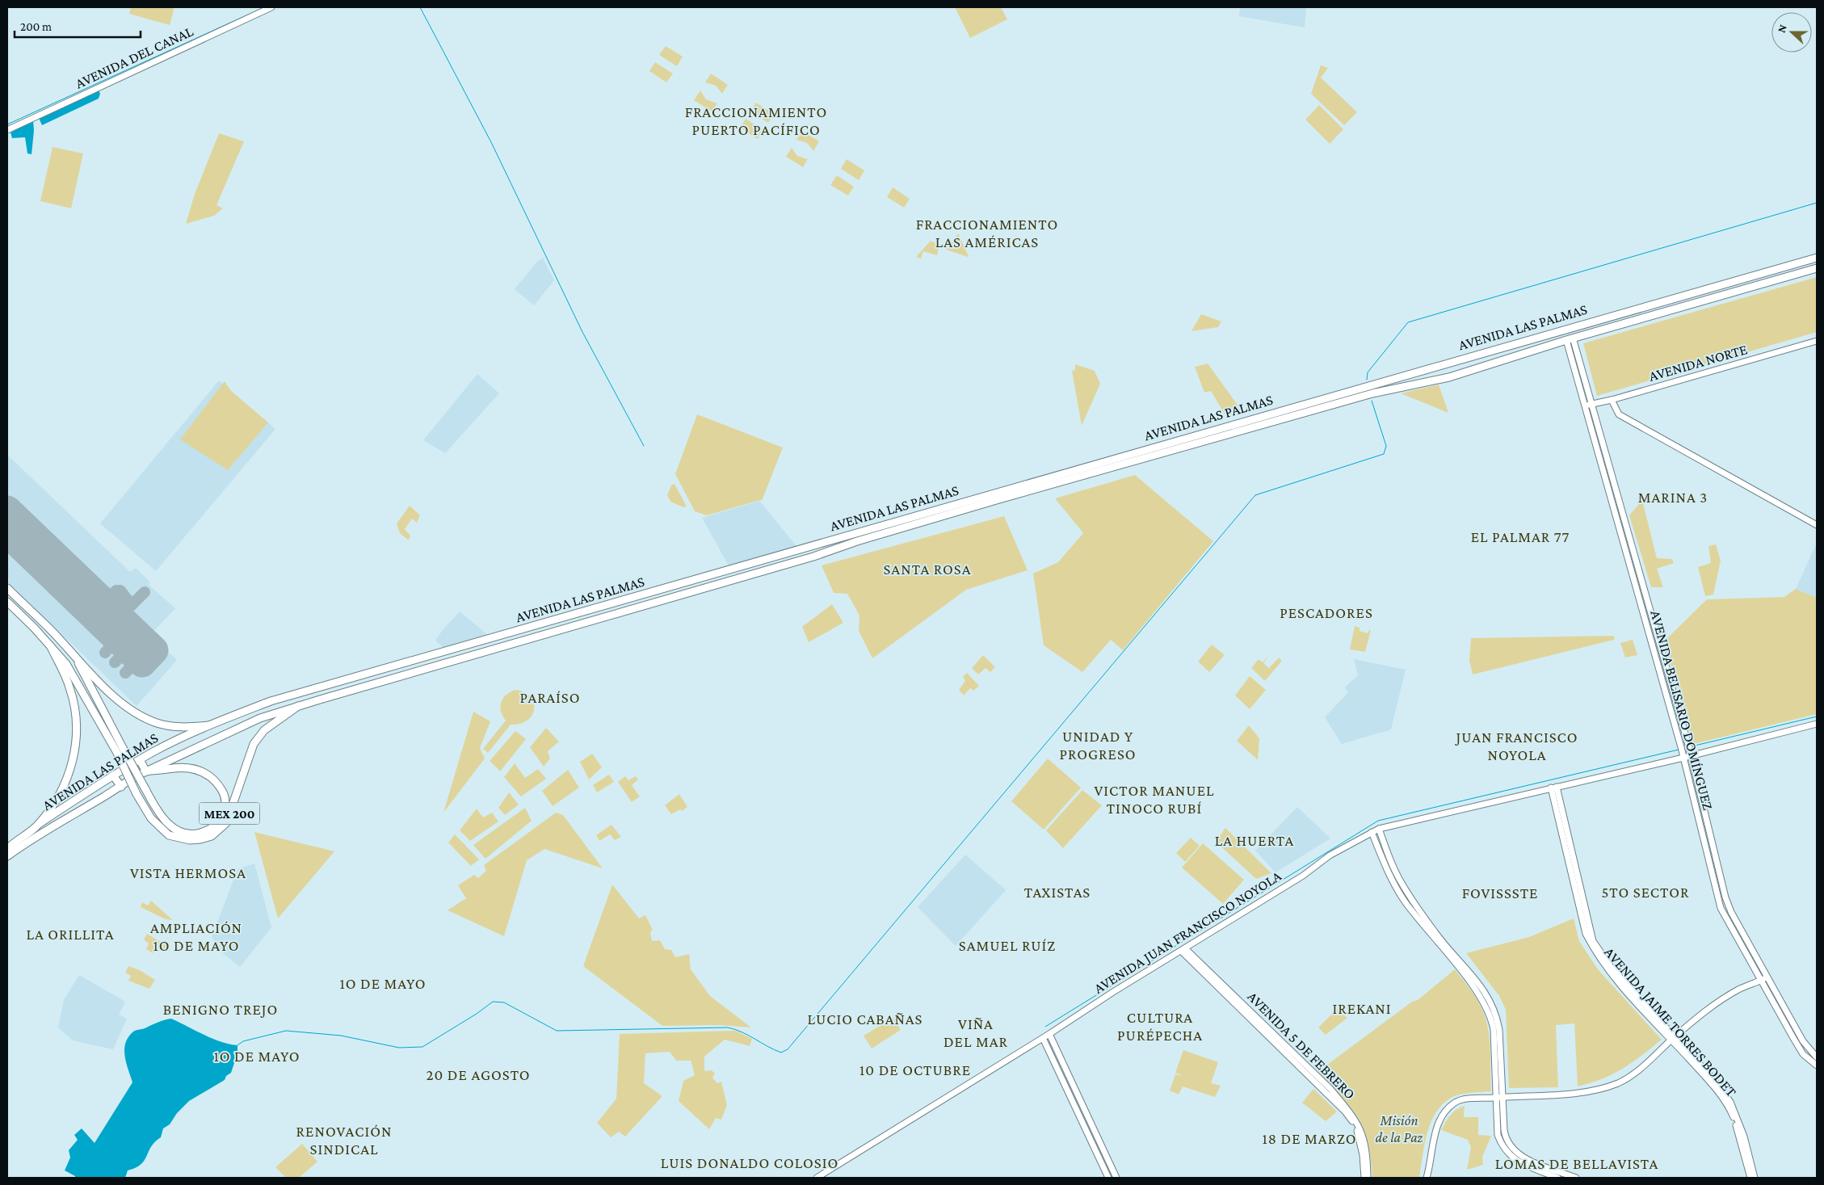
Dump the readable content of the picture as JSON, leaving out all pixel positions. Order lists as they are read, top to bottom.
{
  "streets": {
    "main road": ["AVENIDA LAS PALMAS", "MEX 200"],
    "street": [
      "AVENIDA DEL CANAL",
      "AVENIDA NORTE",
      "AVENIDA BELISARIO DOMÍNGUEZ",
      "AVENIDA JUAN FRANCISCO NOYOLA",
      "AVENIDA JAIME TORRES BODET",
      "AVENIDA 5 DE FEBRERO"
    ]
  },
  "crossings": [
    ["AVENIDA LAS PALMAS", "AVENIDA BELISARIO DOMÍNGUEZ"],
    ["AVENIDA LAS PALMAS", "MEX 200"],
    ["AVENIDA NORTE", "AVENIDA BELISARIO DOMÍNGUEZ"],
    ["AVENIDA BELISARIO DOMÍNGUEZ", "AVENIDA JUAN FRANCISCO NOYOLA"],
    ["AVENIDA JUAN FRANCISCO NOYOLA", "AVENIDA JAIME TORRES BODET"],
    ["AVENIDA JUAN FRANCISCO NOYOLA", "AVENIDA 5 DE FEBRERO"]
  ],
  "districts": [
    "FRACCIONAMIENTO PUERTO PACÍFICO",
    "FRACCIONAMIENTO LAS AMÉRICAS",
    "MARINA 3",
    "EL PALMAR 77",
    "SANTA ROSA",
    "PESCADORES",
    "PARAÍSO",
    "UNIDAD Y PROGRESO",
    "JUAN FRANCISCO NOYOLA",
    "VICTOR MANUEL TINOCO RUBÍ",
    "LA HUERTA",
    "VISTA HERMOSA",
    "TAXISTAS",
    "5TO SECTOR",
    "FOVISSSTE",
    "AMPLIACIÓN 1O DE MAYO",
    "LA ORILLITA",
    "SAMUEL RUÍZ",
    "1O DE MAYO",
    "IREKANI",
    "BENIGNO TREJO",
    "CULTURA PURÉPECHA",
    "LUCIO CABAÑAS",
    "VIÑA DEL MAR",
    "1O DE MAYO",
    "10 DE OCTUBRE",
    "20 DE AGOSTO",
    "RENOVACIÓN SINDICAL",
    "18 DE MARZO",
    "LUIS DONALDO COLOSIO",
    "LOMAS DE BELLAVISTA"
  ],
  "parks": ["Misión de la Paz"],
  "scale_bar": "200 m",
  "north": "left"
}
